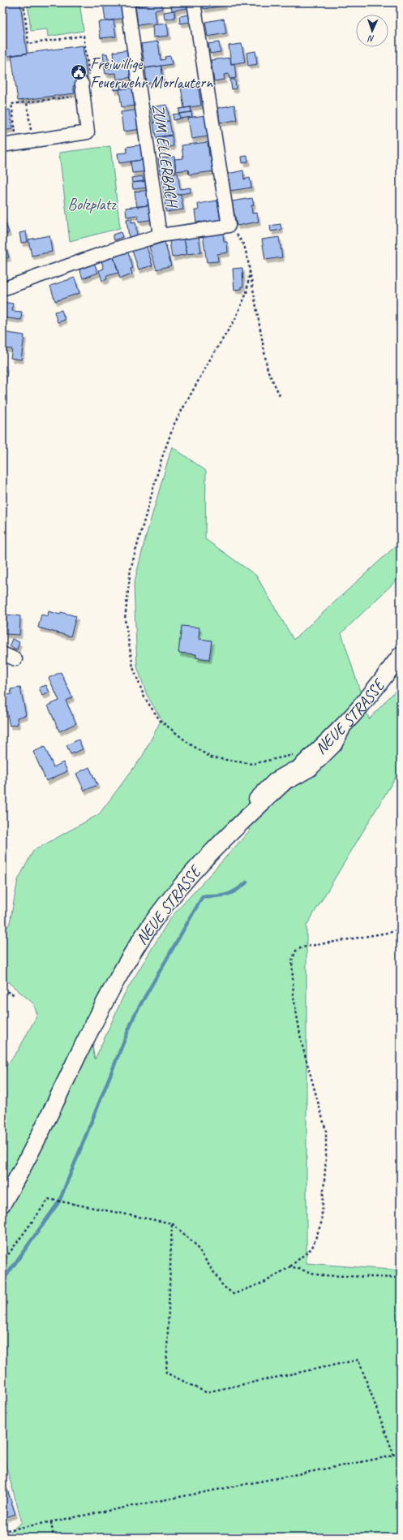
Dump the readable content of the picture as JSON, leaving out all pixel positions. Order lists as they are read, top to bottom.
{
  "streets": {
    "main road": ["NEUE STRASSE"],
    "street": ["ZUM ELLERBACH"]
  },
  "parks": ["Bolzplatz"],
  "places": {
    "public building": ["Freiwillige Feuerwehr Morlautern"]
  },
  "north": "bottom"
}
